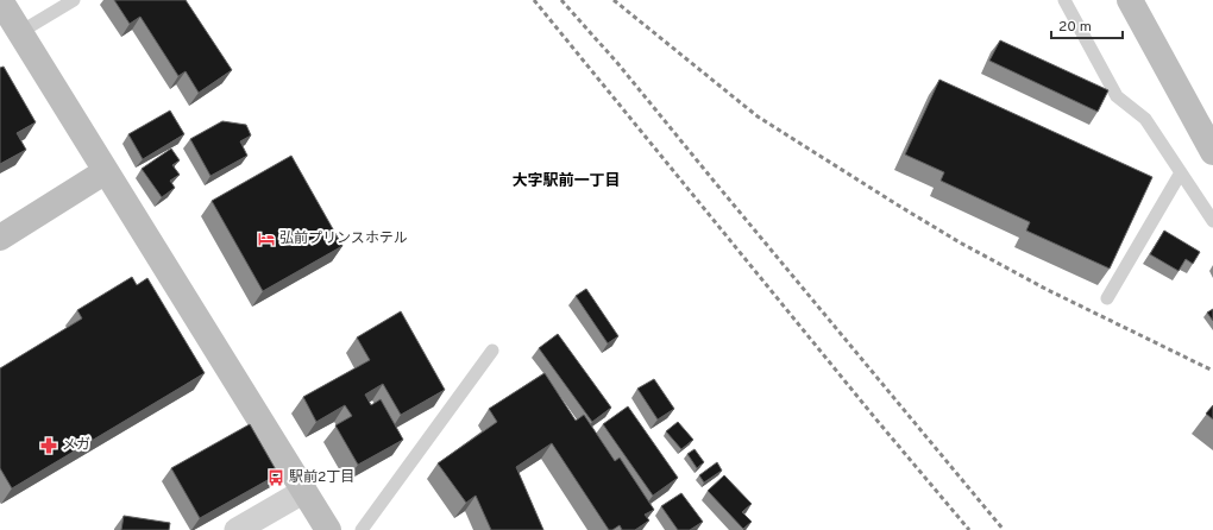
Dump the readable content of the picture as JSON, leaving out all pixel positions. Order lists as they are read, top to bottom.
{
  "districts": ["大字駅前一丁目"],
  "places": {
    "hotel": ["弘前プリンスホテル"],
    "pharmacy": ["メガ"],
    "bus stop": ["駅前2丁目"]
  },
  "scale_bar": "20 m"
}
